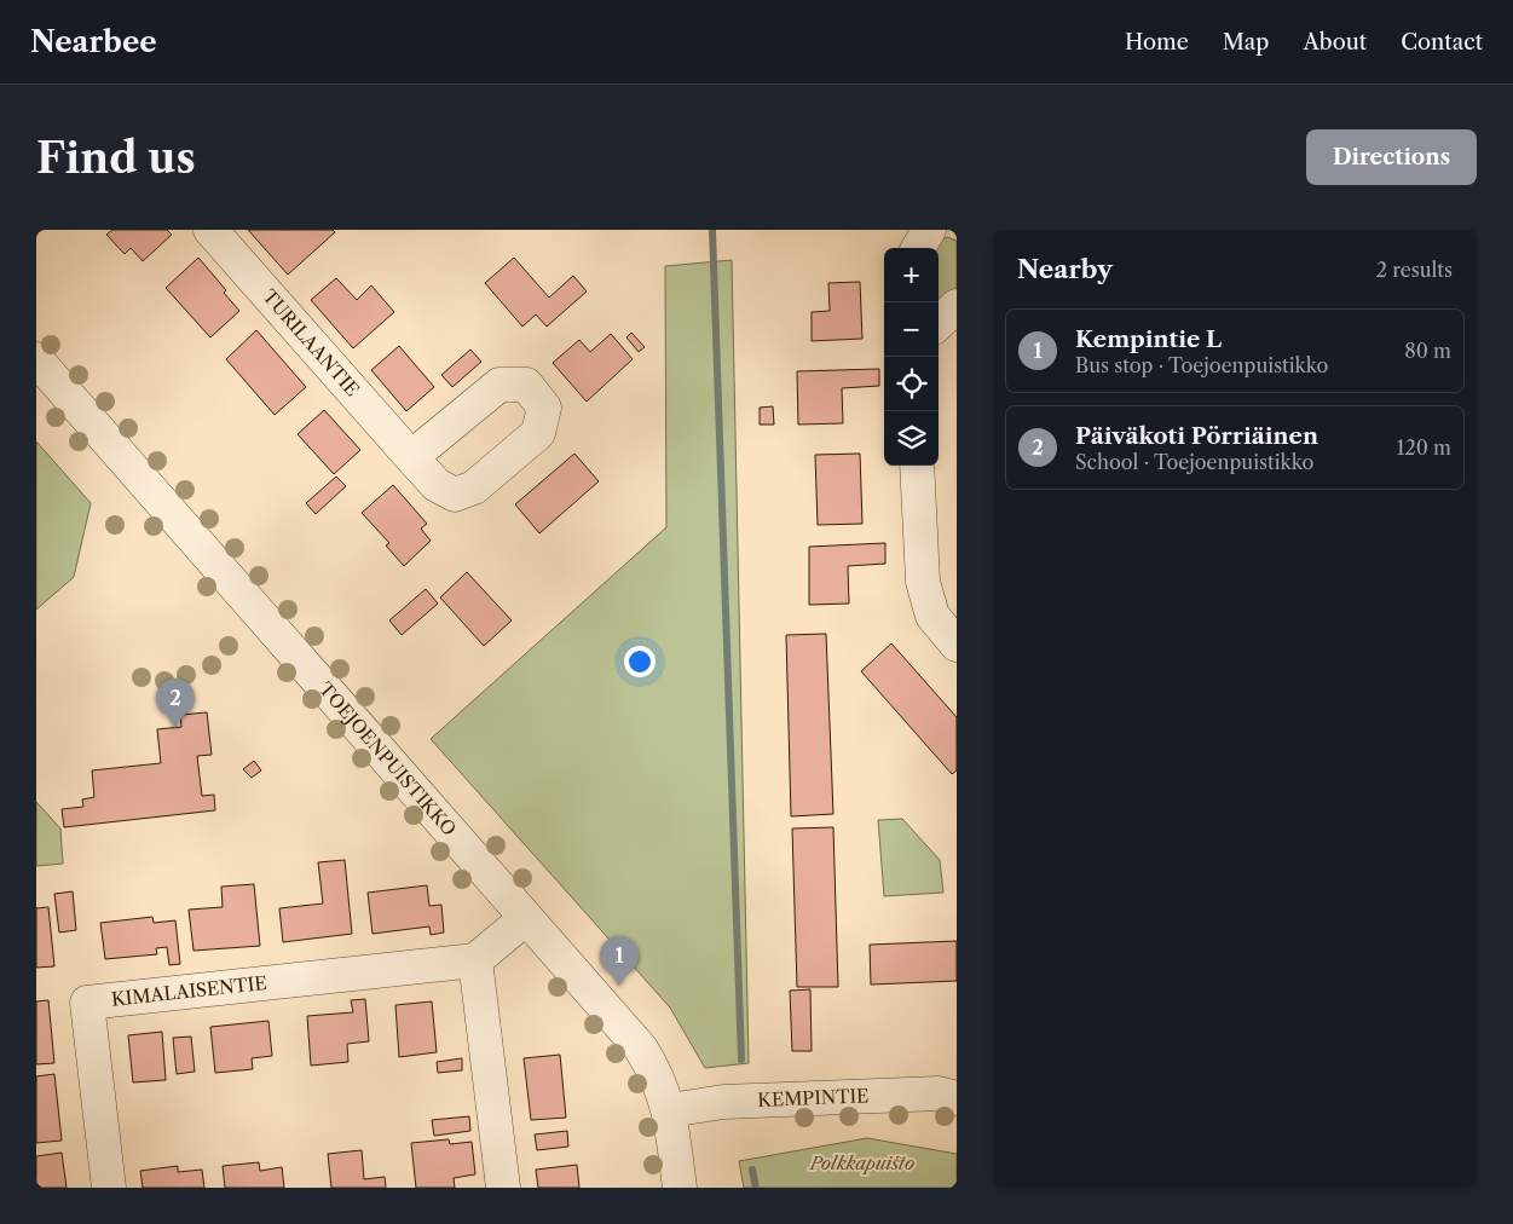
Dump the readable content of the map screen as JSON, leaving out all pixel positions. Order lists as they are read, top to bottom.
{
  "streets": {
    "street": [
      "TURILAANTIE",
      "TOEJOENPUISTIKKO",
      "KIMALAISENTIE",
      "KEMPINTIE"
    ]
  },
  "crossings": [
    ["TOEJOENPUISTIKKO", "KEMPINTIE"]
  ],
  "parks": ["Polkkapuisto"],
  "page": {
    "header": "Nearbee",
    "nav": [
      "Home",
      "Map",
      "About",
      "Contact"
    ],
    "buttons": "Directions",
    "title": "Find us",
    "heading": ["Nearby", "2 results"],
    "map_buttons": ["+", "−"],
    "list": [
      {
        "mark": "1",
        "name": "Kempintie L",
        "note": "Bus stop · Toejoenpuistikko",
        "value": "80 m"
      },
      {
        "mark": "2",
        "name": "Päiväkoti Pörriäinen",
        "note": "School · Toejoenpuistikko",
        "value": "120 m"
      }
    ],
    "pins": ["2", "1"]
  }
}
